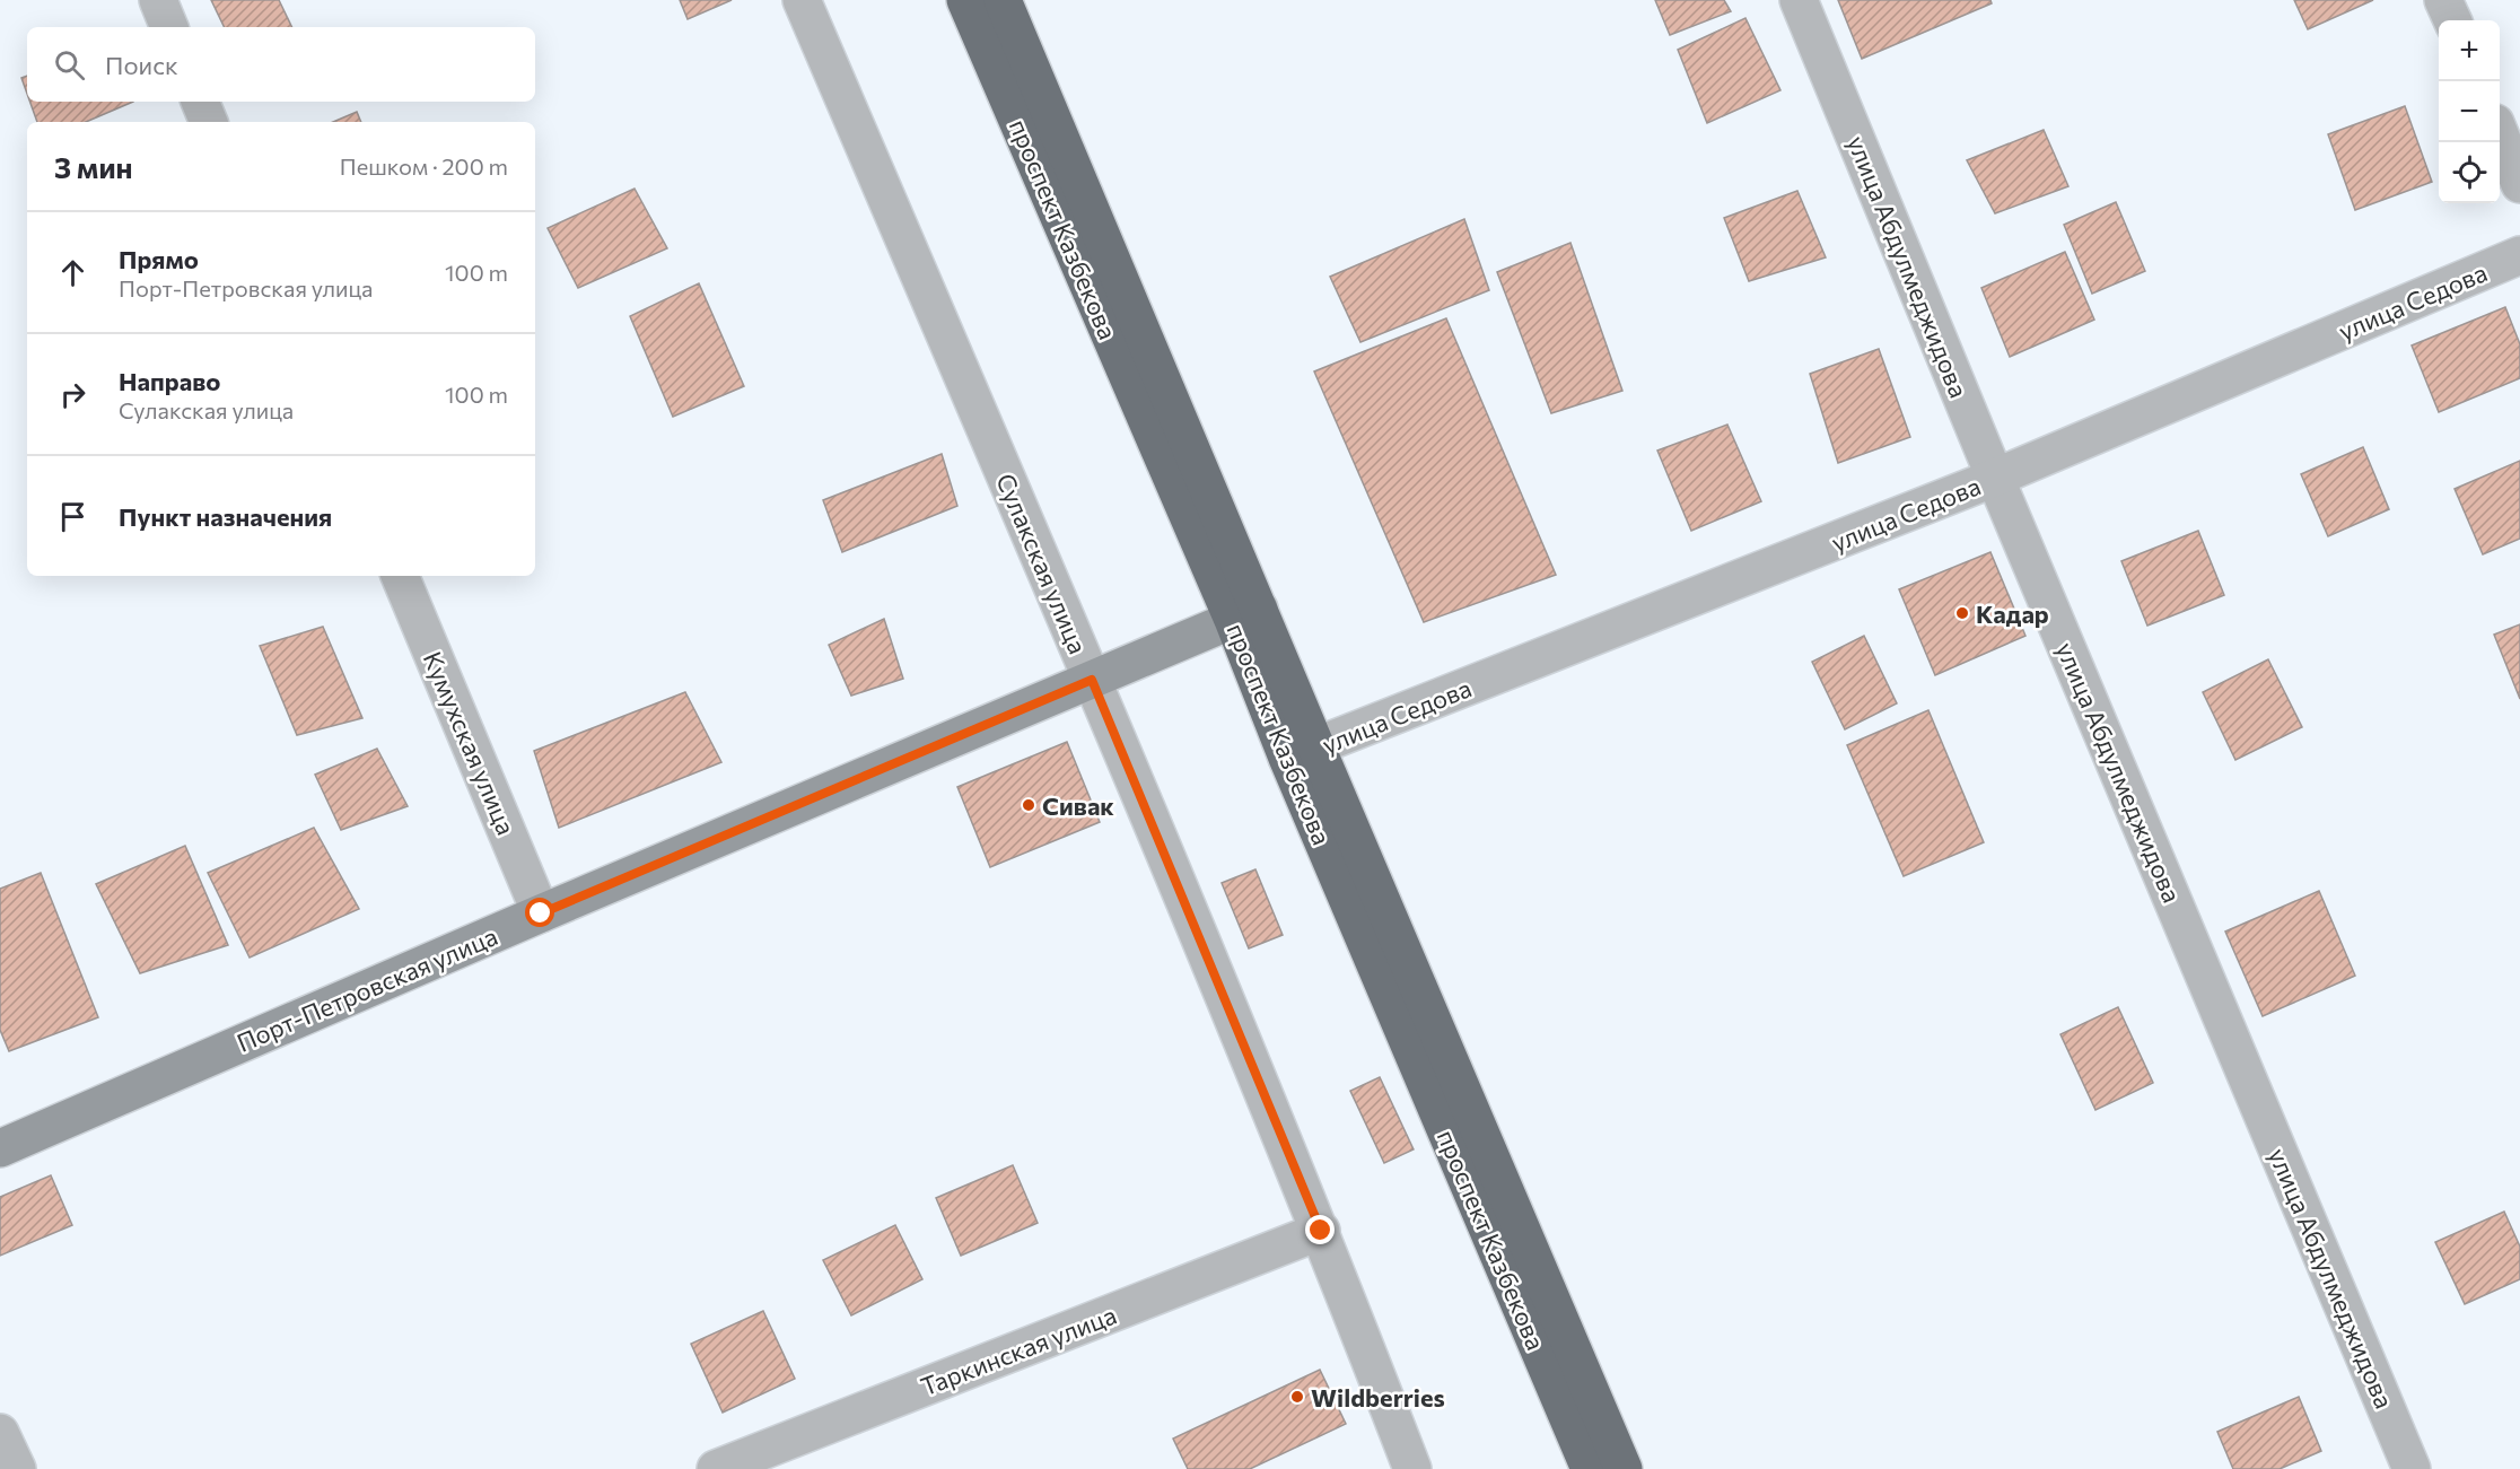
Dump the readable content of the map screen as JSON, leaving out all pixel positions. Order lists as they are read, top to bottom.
{
  "streets": {
    "highway": ["проспект Казбекова"],
    "street": [
      "улица Абдулмеджидова",
      "улица Седова",
      "Сулакская улица",
      "Кумухская улица",
      "Порт-Петровская улица",
      "Таркинская улица"
    ]
  },
  "crossings": [
    ["проспект Казбекова", "улица Седова"],
    ["проспект Казбекова", "Порт-Петровская улица"],
    ["улица Абдулмеджидова", "улица Седова"],
    ["Сулакская улица", "Порт-Петровская улица"],
    ["Сулакская улица", "Таркинская улица"],
    ["Кумухская улица", "Порт-Петровская улица"]
  ],
  "places": ["Кадар", "Сивак", "Wildberries"],
  "page": {
    "map_buttons": ["+", "−"],
    "search": "Поиск",
    "heading": ["3 мин", "Пешком · 200 m"],
    "list": [
      ["Прямо", "Порт-Петровская улица", "100 m"],
      ["Направо", "Сулакская улица", "100 m"],
      "Пункт назначения"
    ]
  }
}
